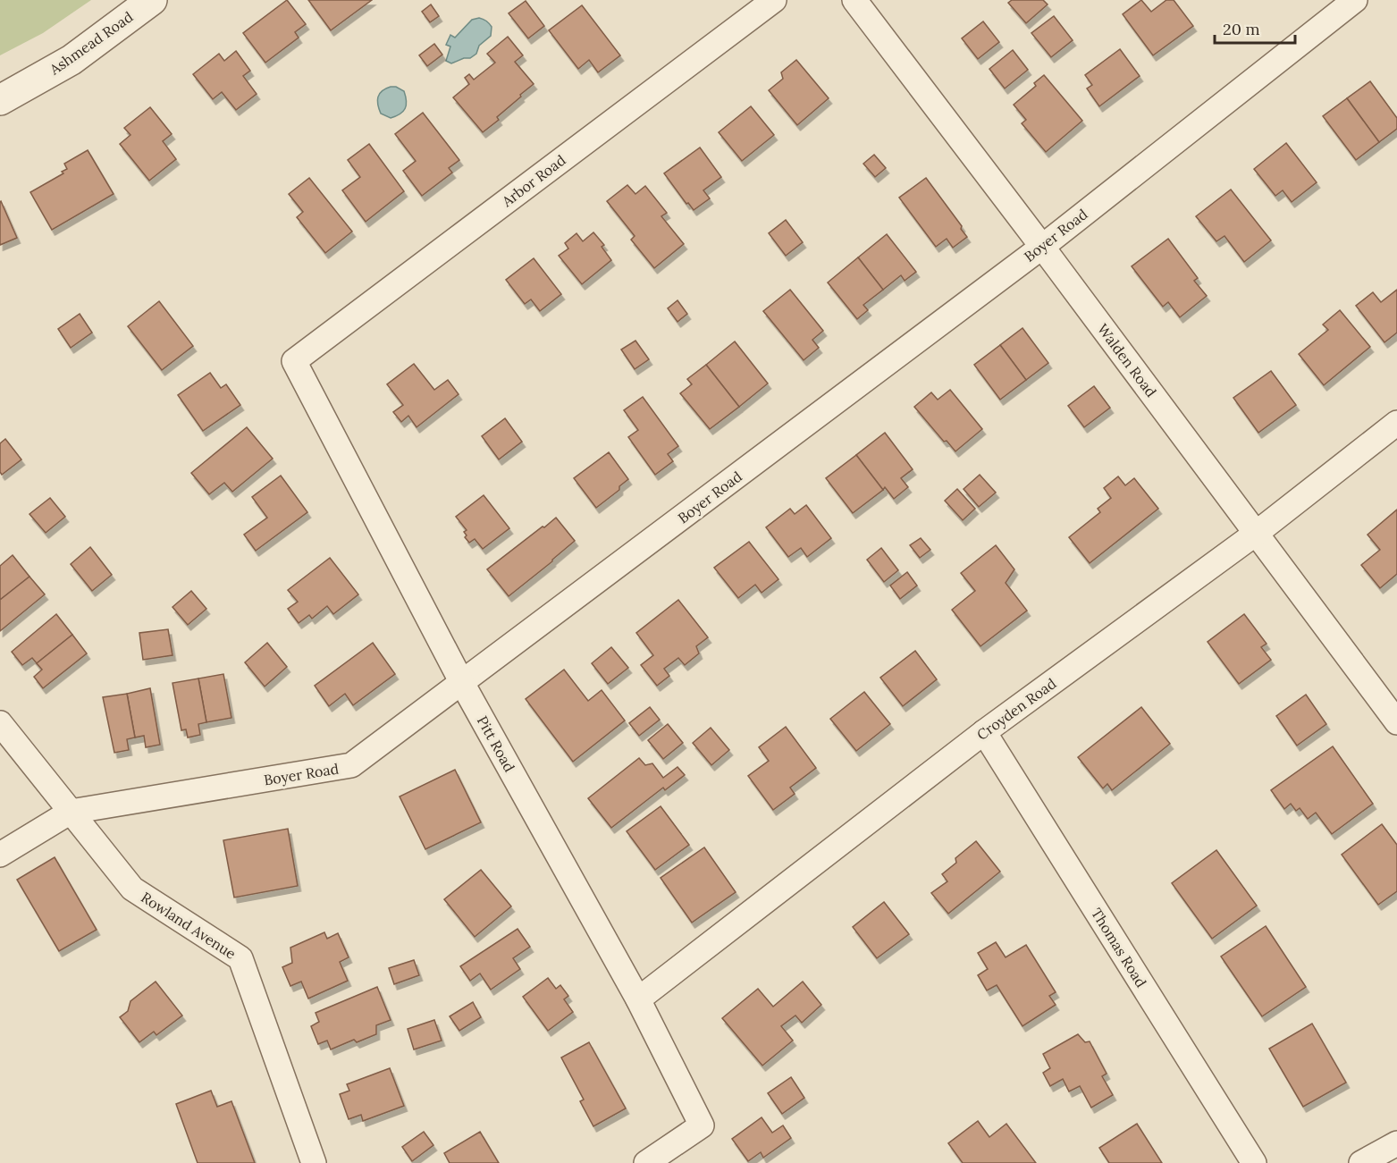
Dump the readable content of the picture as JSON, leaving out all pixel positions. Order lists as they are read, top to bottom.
{
  "streets": {
    "street": [
      "Ashmead Road",
      "Arbor Road",
      "Boyer Road",
      "Walden Road",
      "Croyden Road",
      "Pitt Road",
      "Rowland Avenue",
      "Thomas Road"
    ]
  },
  "crossings": [
    ["Arbor Road", "Pitt Road"],
    ["Boyer Road", "Walden Road"],
    ["Boyer Road", "Pitt Road"],
    ["Boyer Road", "Rowland Avenue"],
    ["Walden Road", "Croyden Road"],
    ["Croyden Road", "Pitt Road"],
    ["Croyden Road", "Thomas Road"]
  ],
  "scale_bar": "20 m"
}
